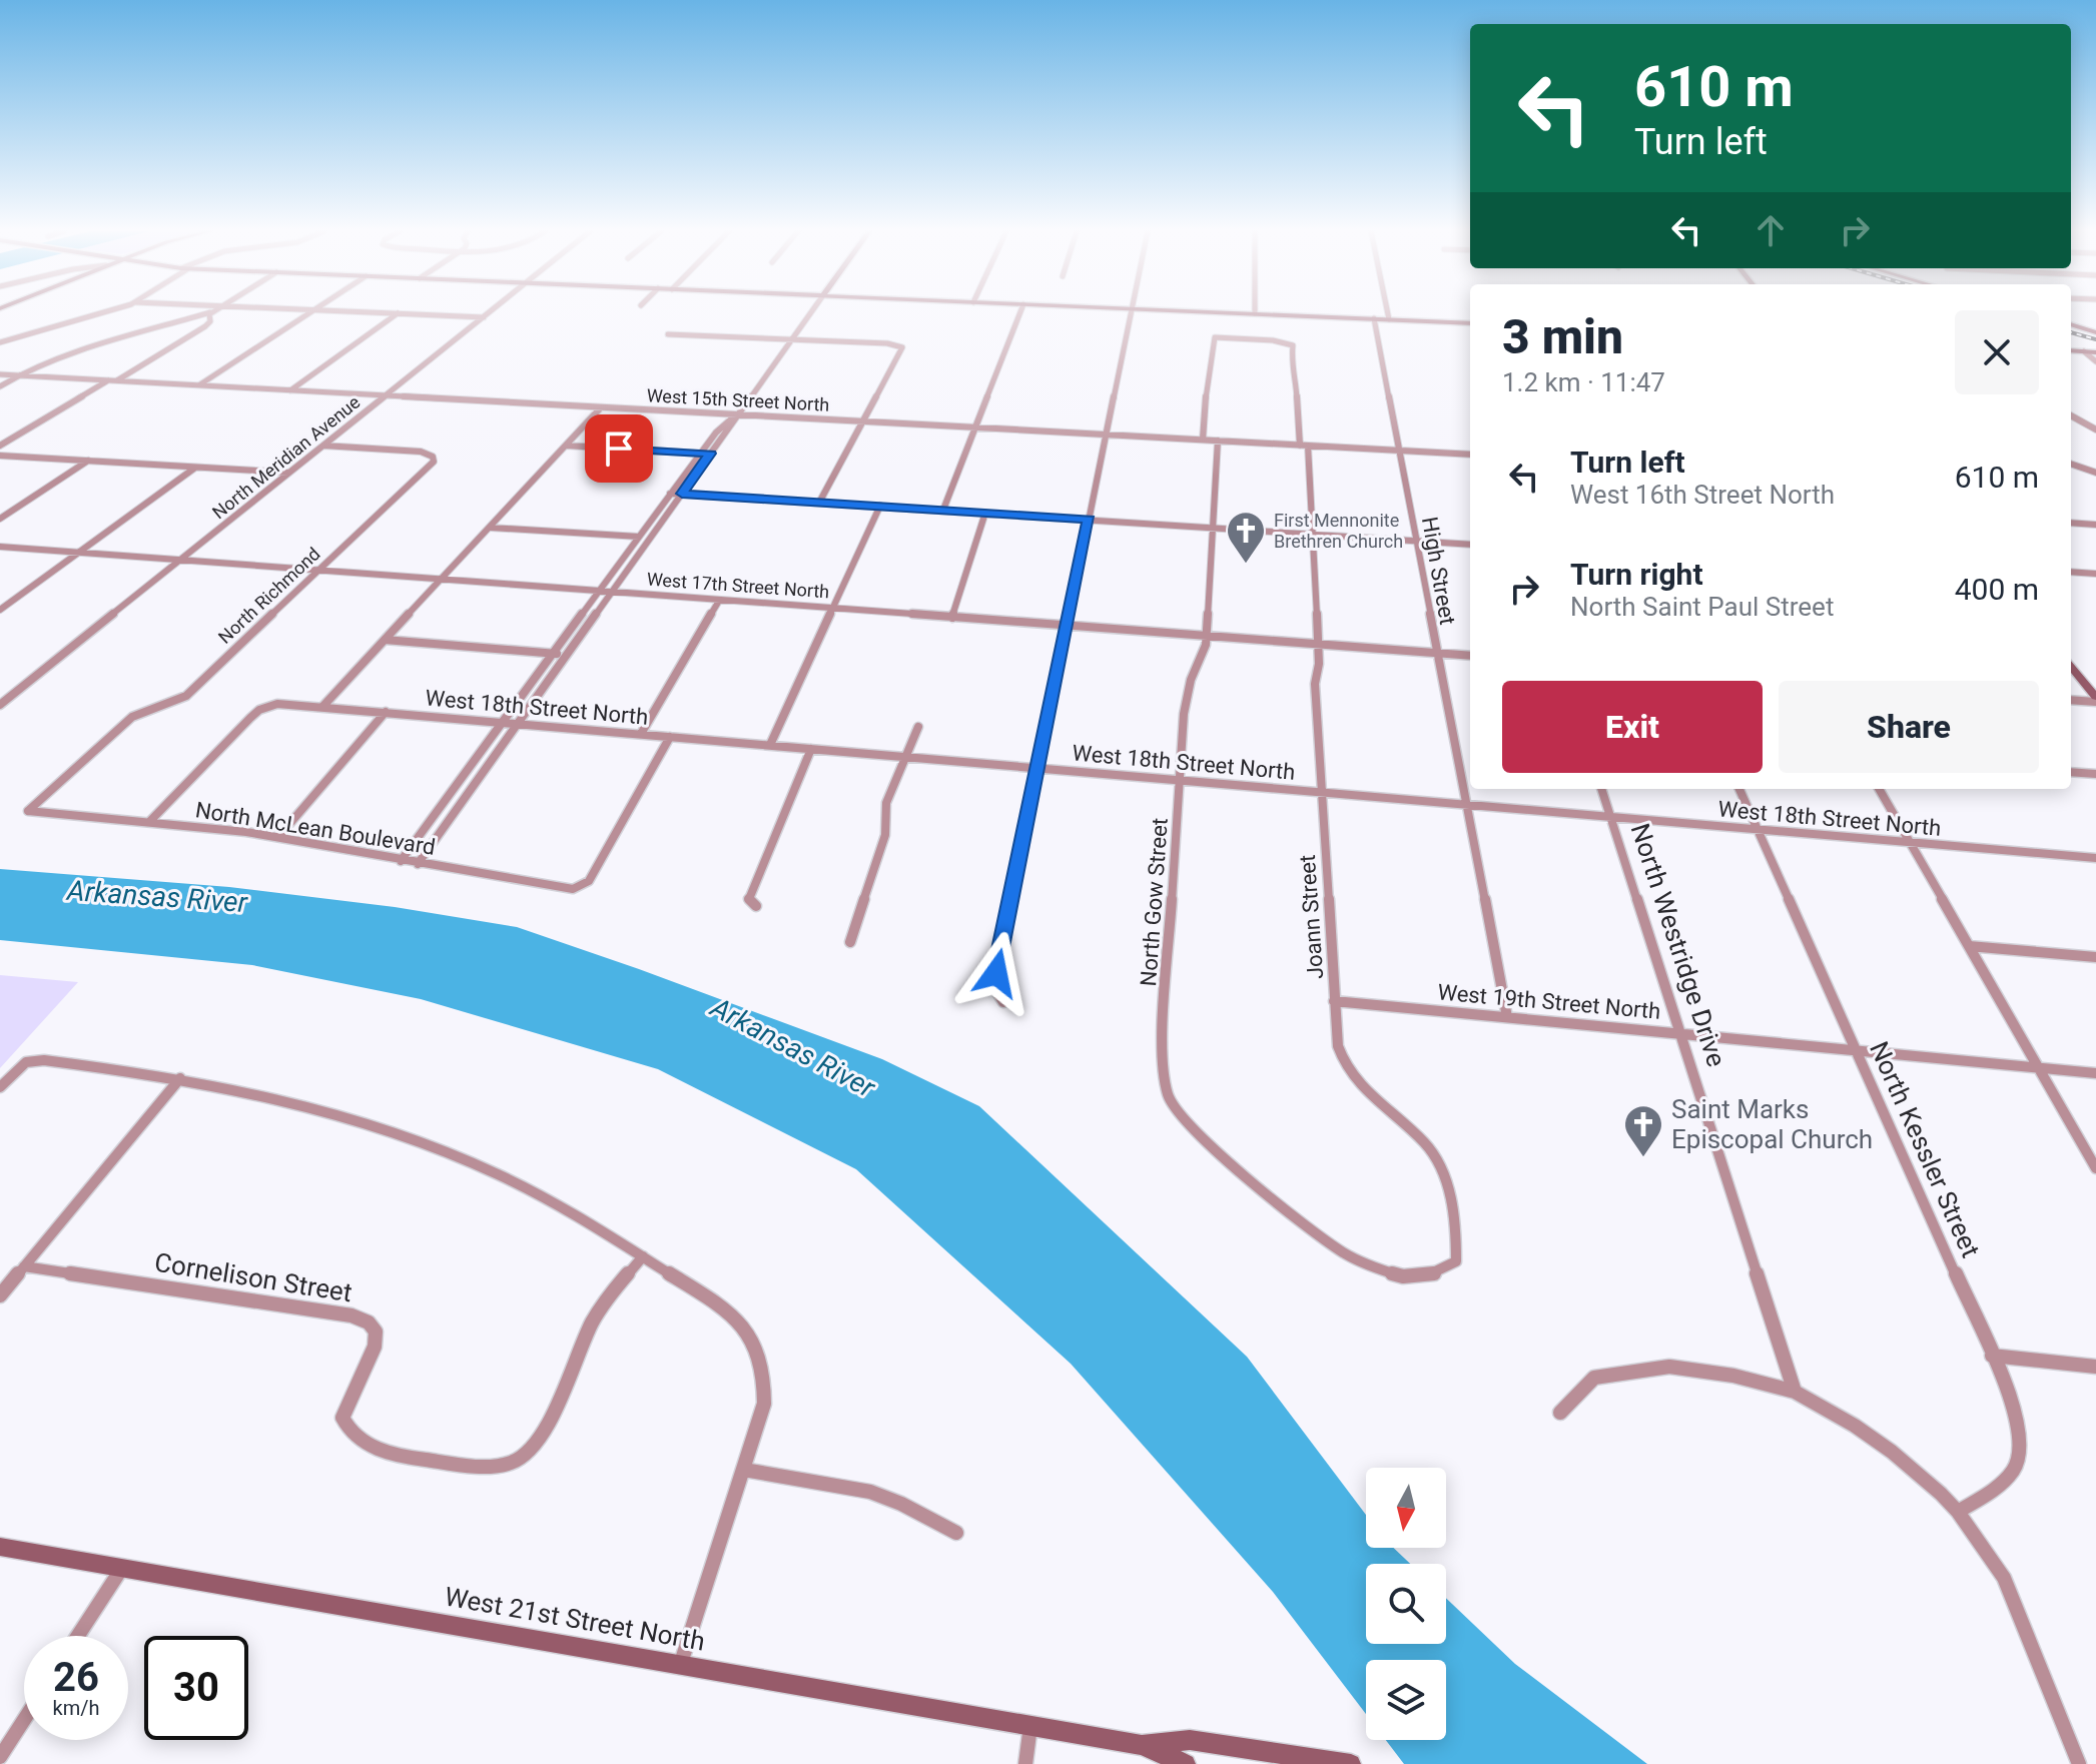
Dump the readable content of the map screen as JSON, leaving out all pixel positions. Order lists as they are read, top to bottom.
{
  "streets": {
    "street": [
      "West 15th Street North",
      "North Meridian Avenue",
      "High Street",
      "West 17th Street North",
      "North Richmond",
      "West 18th Street North",
      "North McLean Boulevard",
      "North Gow Street",
      "Joann Street",
      "North Westridge Drive",
      "West 19th Street North",
      "North Kessler Street",
      "Cornelison Street",
      "West 21st Street North"
    ]
  },
  "crossings": [
    ["West 15th Street North", "North Meridian Avenue"],
    ["West 15th Street North", "High Street"],
    ["West 15th Street North", "North Gow Street"],
    ["West 15th Street North", "Joann Street"],
    ["North Meridian Avenue", "West 17th Street North"],
    ["North Meridian Avenue", "North Richmond"],
    ["High Street", "West 17th Street North"],
    ["High Street", "West 18th Street North"],
    ["High Street", "West 19th Street North"],
    ["West 17th Street North", "North Richmond"],
    ["West 17th Street North", "North Gow Street"],
    ["West 17th Street North", "Joann Street"],
    ["North Richmond", "North McLean Boulevard"],
    ["West 18th Street North", "North McLean Boulevard"],
    ["West 18th Street North", "North Gow Street"],
    ["West 18th Street North", "Joann Street"],
    ["West 18th Street North", "North Westridge Drive"],
    ["West 18th Street North", "North Kessler Street"],
    ["North Gow Street", "Joann Street"],
    ["Joann Street", "West 19th Street North"],
    ["North Westridge Drive", "West 19th Street North"],
    ["West 19th Street North", "North Kessler Street"]
  ],
  "water": ["Arkansas River"],
  "places": {
    "church": ["First Mennonite Brethren Church", "Saint Marks Episcopal Church"]
  },
  "north": "bottom",
  "page": {
    "turn": ["610 m", "Turn left"],
    "heading": ["3 min", "1.2 km · 11:47"],
    "list": [
      {
        "name": "Turn left",
        "note": "West 16th Street North",
        "value": "610 m"
      },
      {
        "name": "Turn right",
        "note": "North Saint Paul Street",
        "value": "400 m"
      }
    ],
    "buttons": ["Exit", "Share"],
    "speed": "26 km/h",
    "limit": "30"
  }
}
